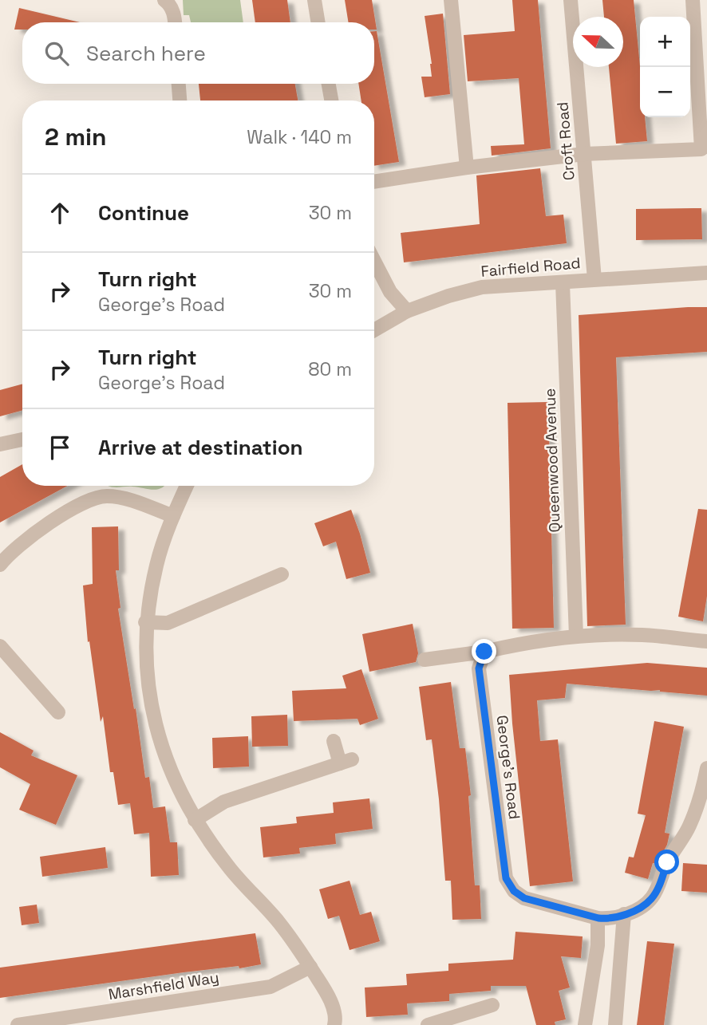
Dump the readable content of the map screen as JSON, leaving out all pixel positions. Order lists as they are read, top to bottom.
{
  "streets": {
    "street": [
      "Croft Road",
      "Fairfield Road",
      "Queenwood Avenue",
      "George's Road",
      "Marshfield Way"
    ]
  },
  "crossings": [
    ["Croft Road", "Fairfield Road"],
    ["Fairfield Road", "Queenwood Avenue"]
  ],
  "north": "left",
  "page": {
    "map_buttons": ["+", "−"],
    "search": "Search here",
    "heading": ["2 min", "Walk · 140 m"],
    "list": [
      ["Continue", "30 m"],
      ["Turn right", "George's Road", "30 m"],
      ["Turn right", "George's Road", "80 m"],
      "Arrive at destination"
    ]
  }
}
